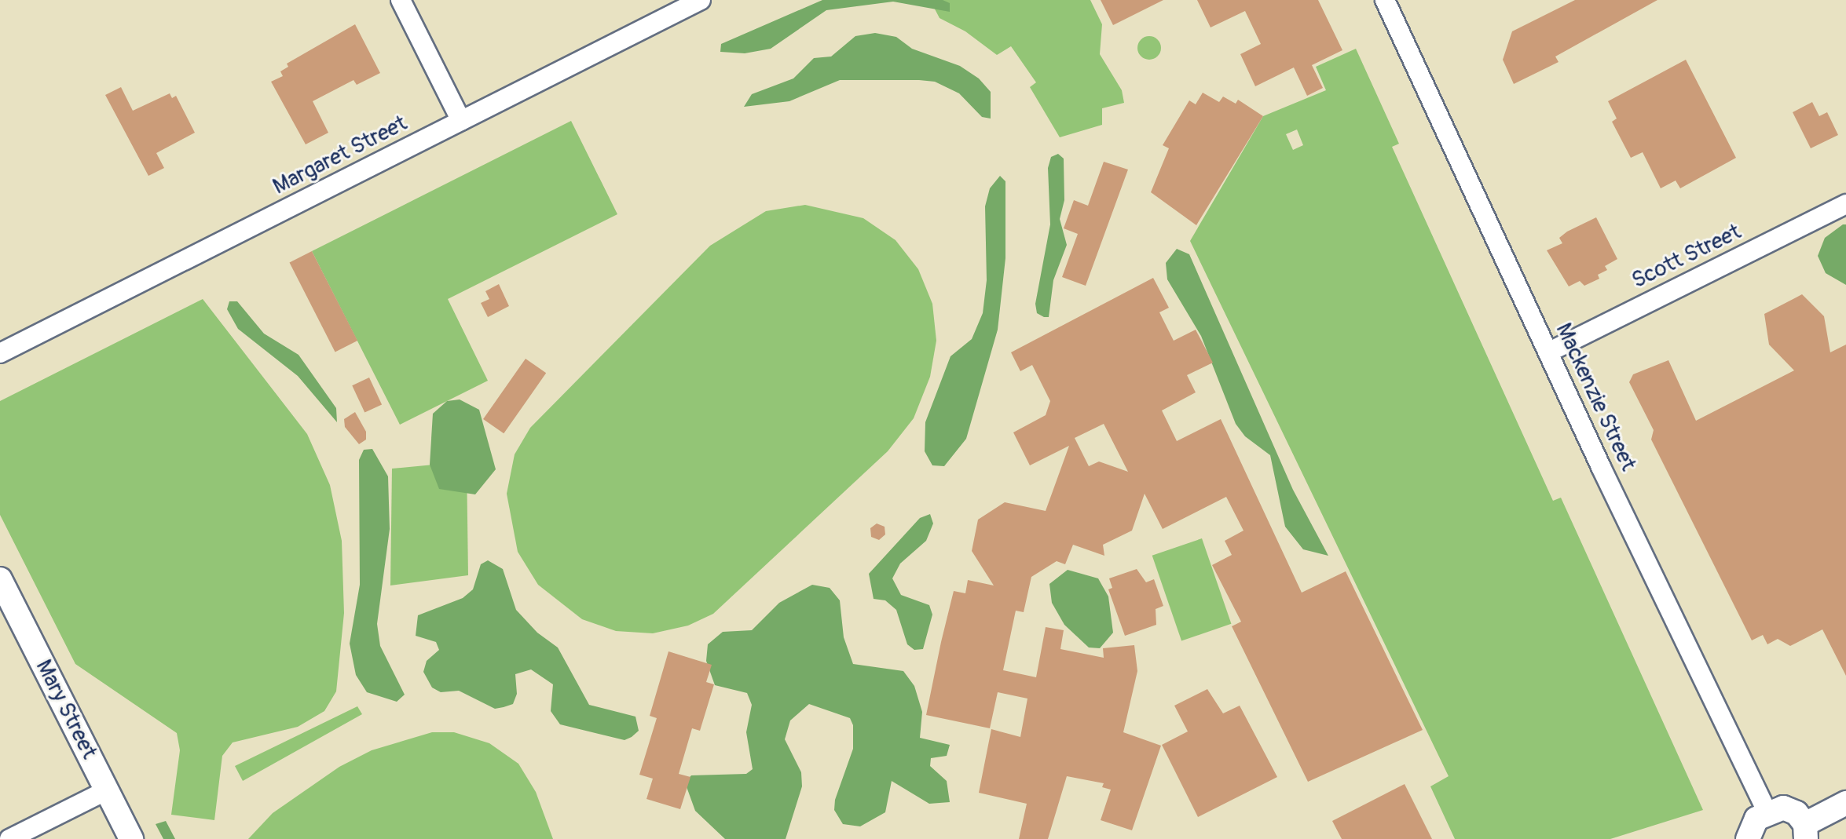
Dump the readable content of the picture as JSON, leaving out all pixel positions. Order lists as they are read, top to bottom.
{
  "streets": {
    "main road": ["Mary Street"],
    "street": ["Margaret Street", "Scott Street", "Mackenzie Street"]
  },
  "crossings": [
    ["Scott Street", "Mackenzie Street"]
  ]
}
